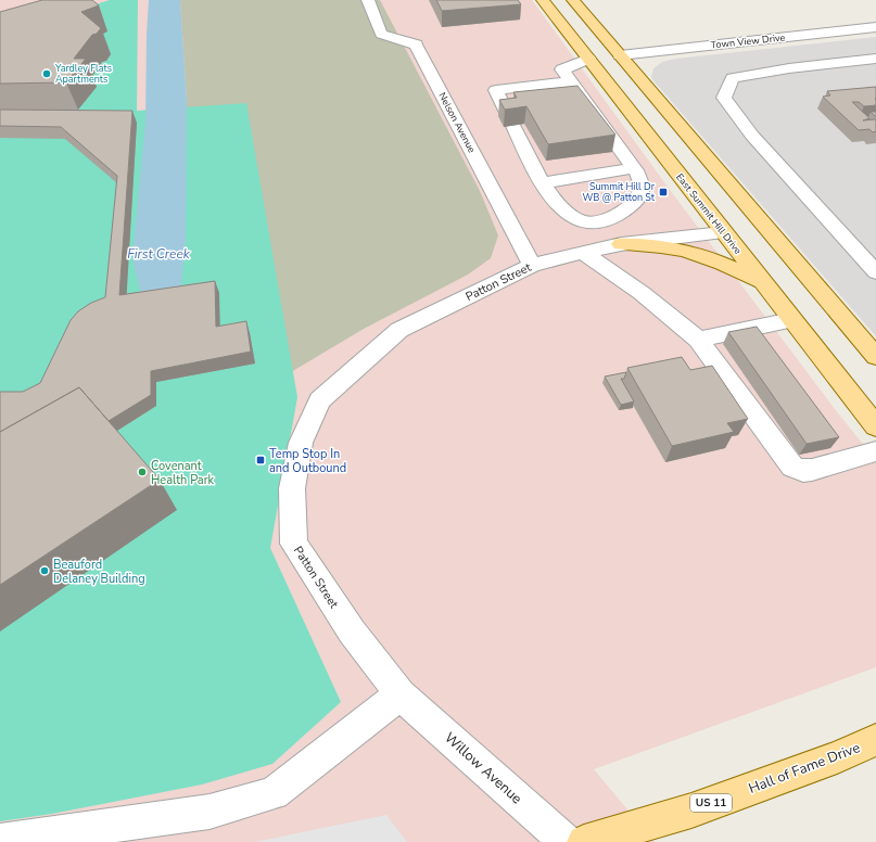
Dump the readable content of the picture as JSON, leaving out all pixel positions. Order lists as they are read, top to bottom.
{
  "streets": {
    "main road": ["East Summit Hill Drive", "Hall of Fame Drive", "US 11"],
    "street": [
      "Town View Drive",
      "Nelson Avenue",
      "Patton Street",
      "Willow Avenue"
    ]
  },
  "crossings": [
    ["Nelson Avenue", "Patton Street"],
    ["East Summit Hill Drive", "Patton Street"],
    ["Patton Street", "Willow Avenue"]
  ],
  "water": ["First Creek"],
  "places": {
    "other": ["Yardley Flats Apartments", "Covenant Health Park", "Beauford Delaney Building"],
    "transit": ["Summit Hill Dr WB @ Patton St", "Temp Stop In and Outbound"]
  }
}
